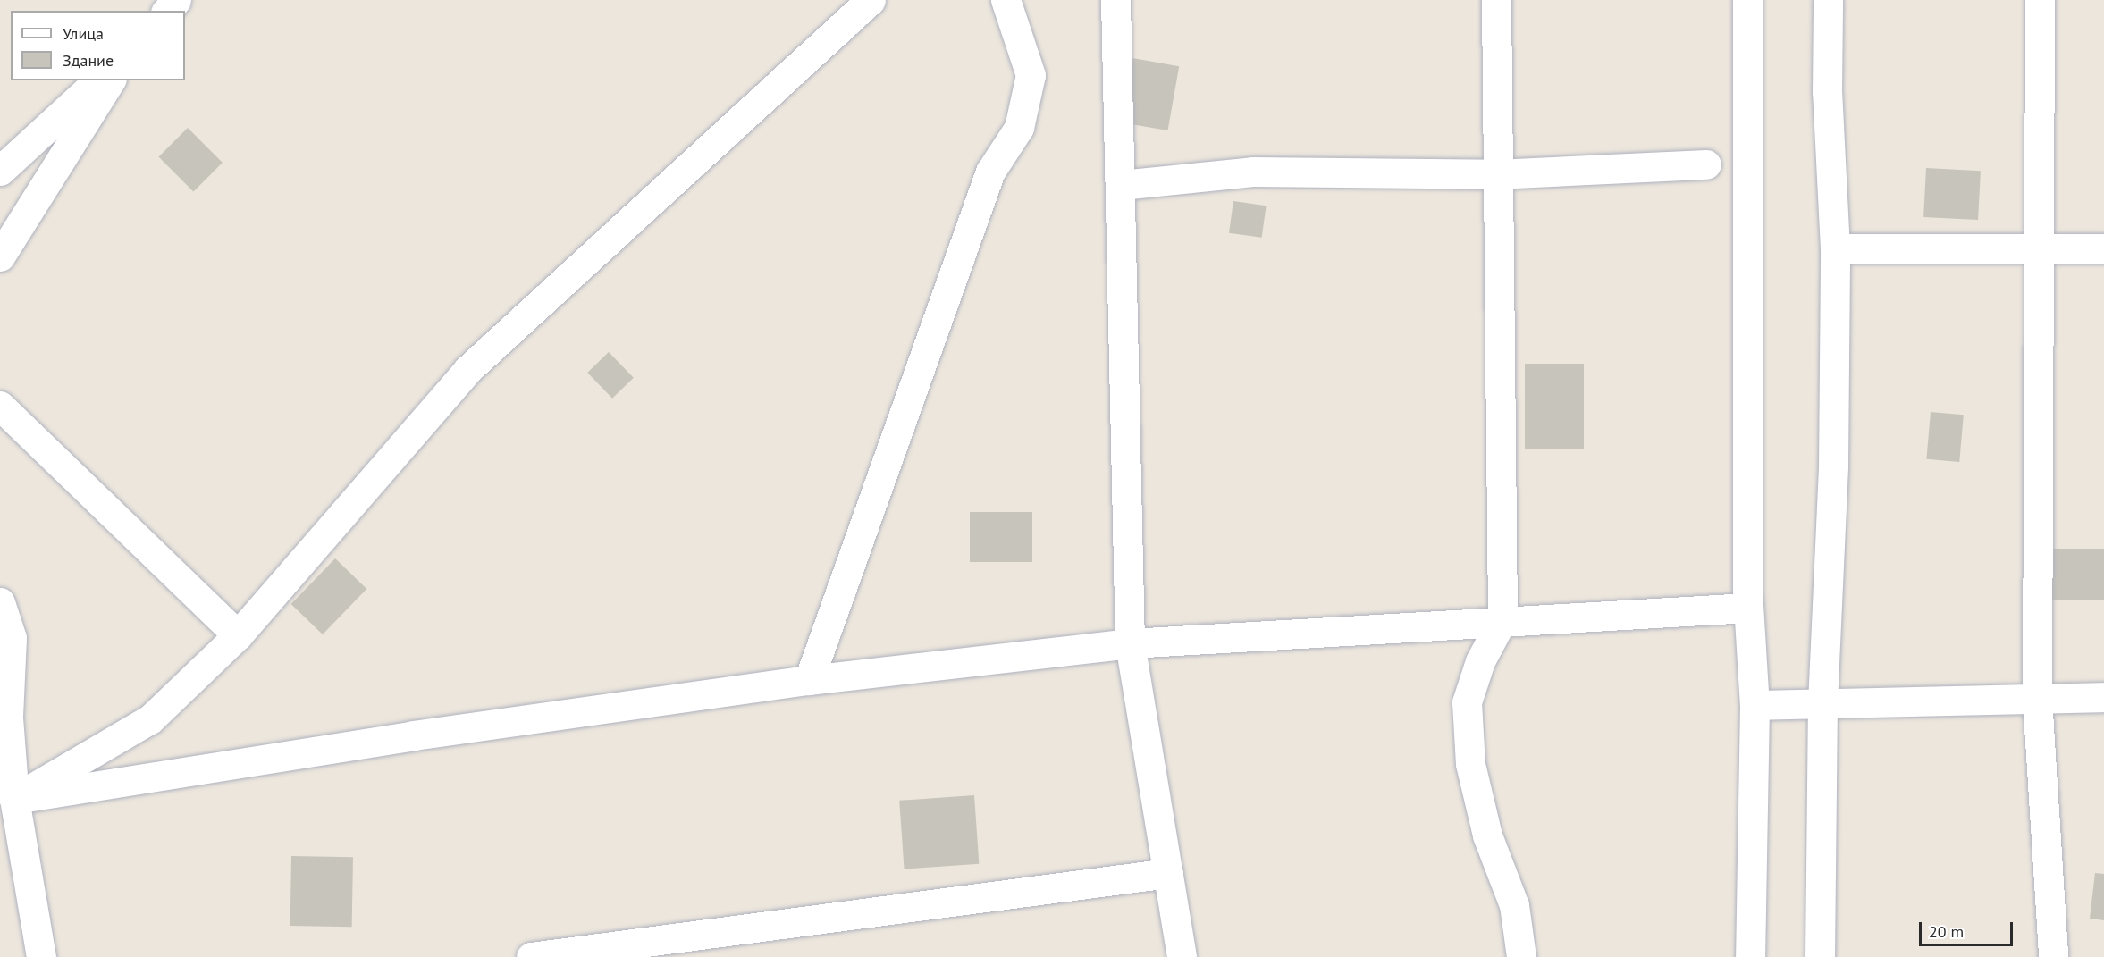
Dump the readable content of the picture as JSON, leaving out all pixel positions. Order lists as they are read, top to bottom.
{
  "legend": ["Улица", "Здание"],
  "scale_bar": "20 m"
}
